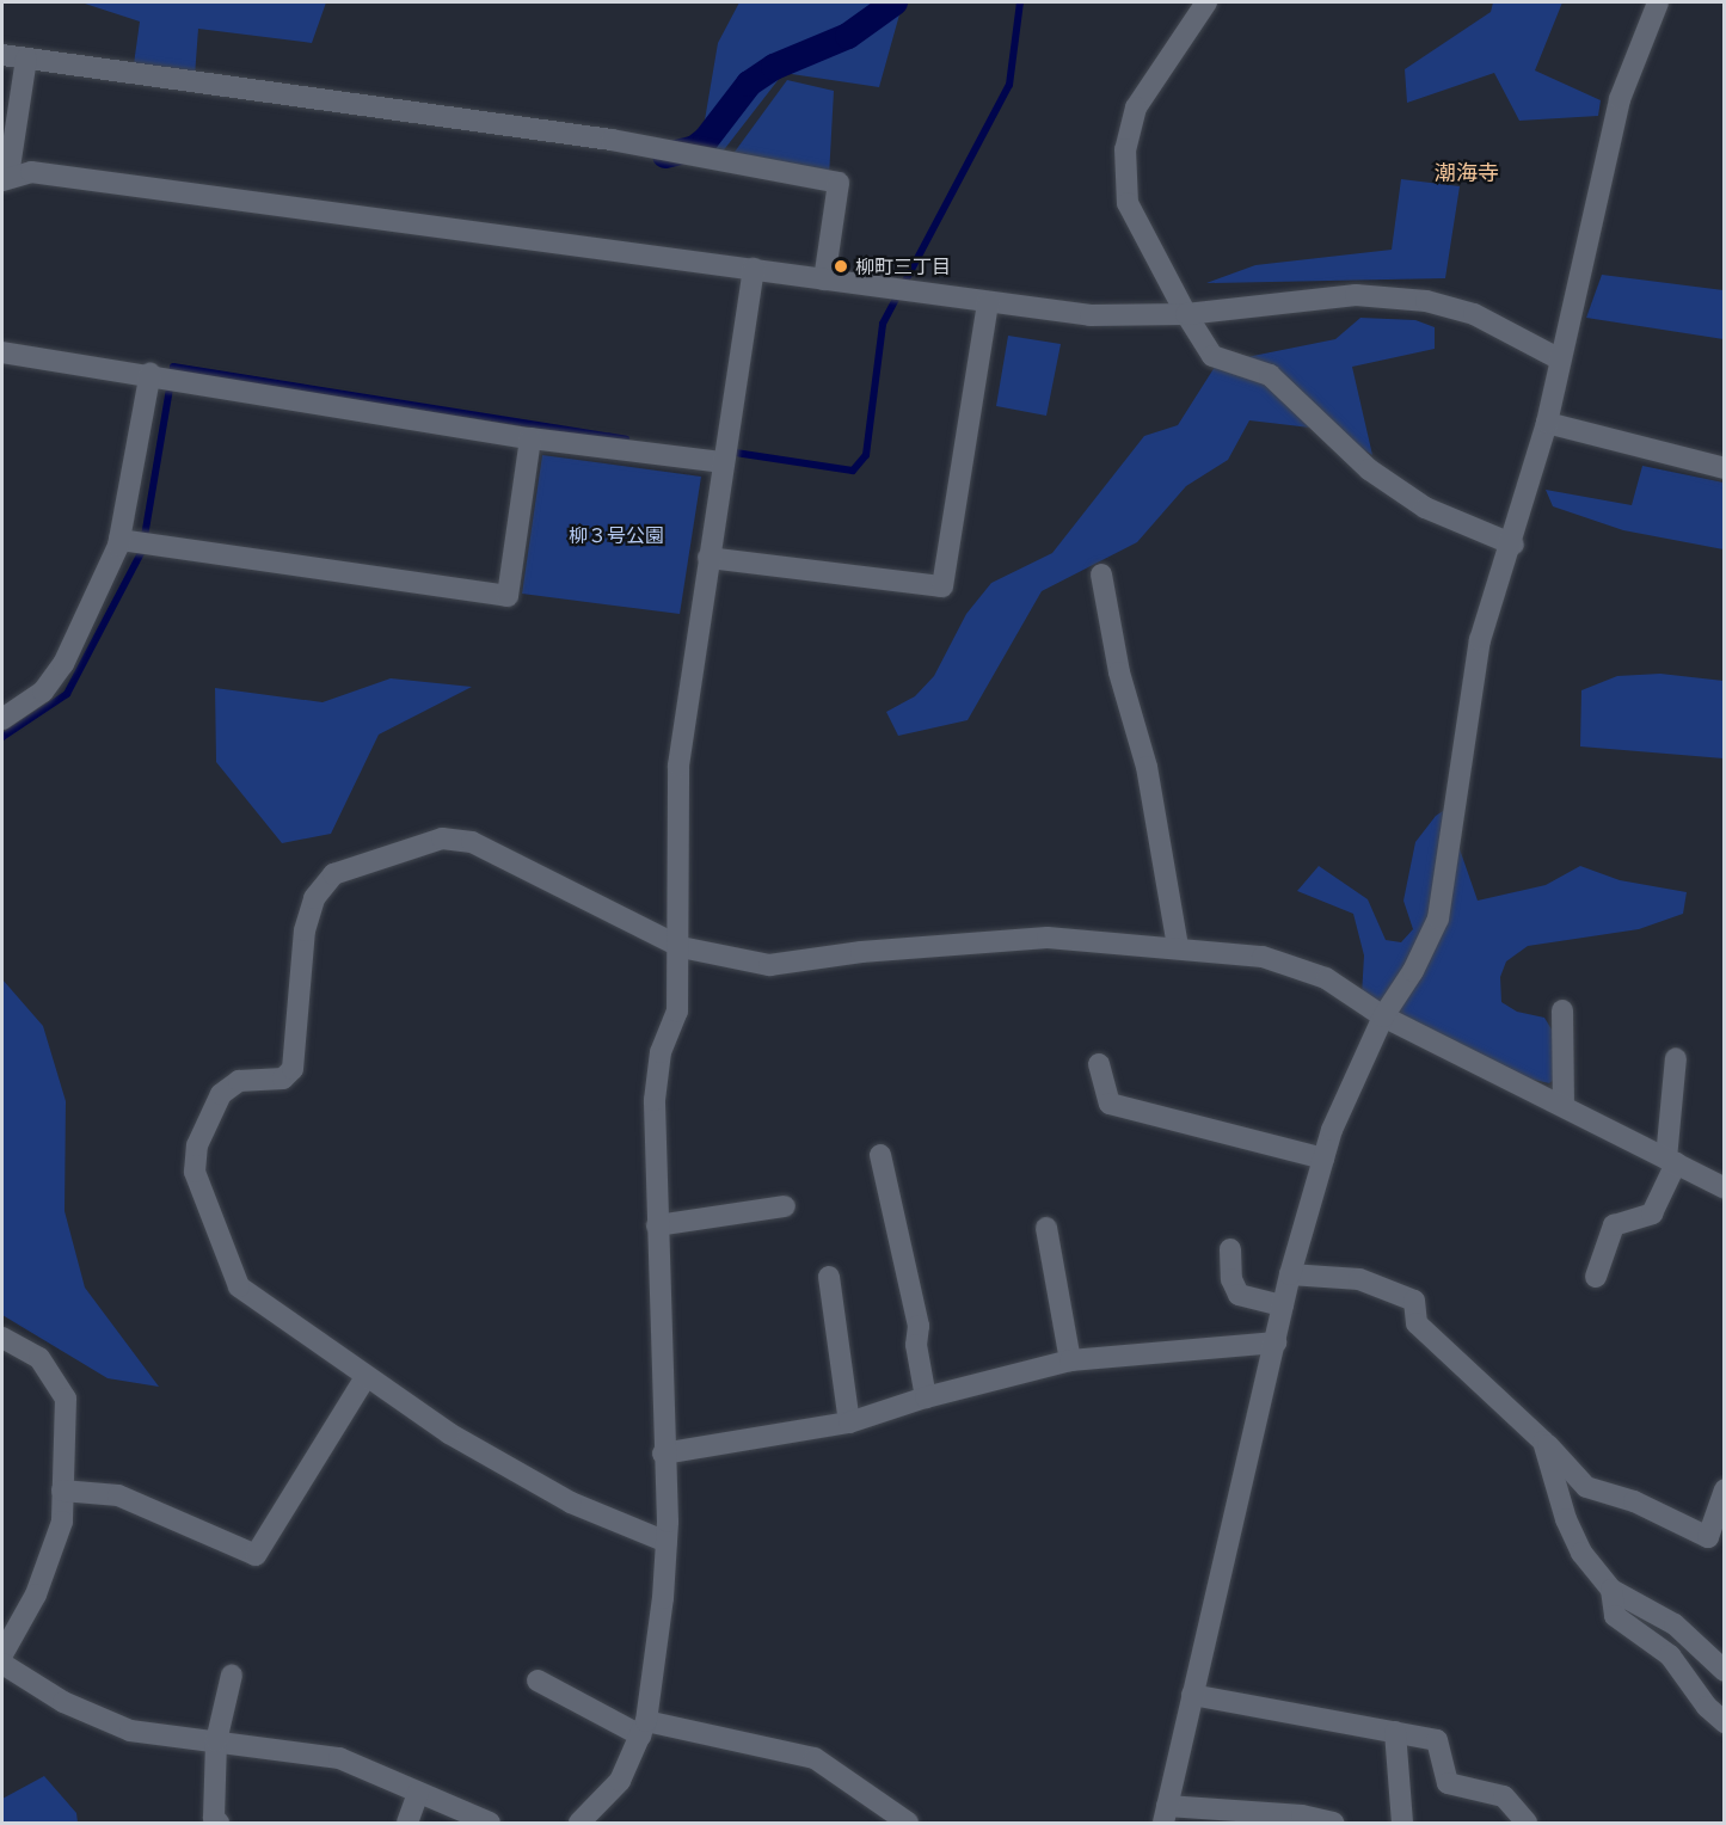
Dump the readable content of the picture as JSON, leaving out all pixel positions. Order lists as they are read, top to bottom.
{
  "districts": ["潮海寺"],
  "parks": ["柳３号公園"],
  "places": ["柳町三丁目"]
}
